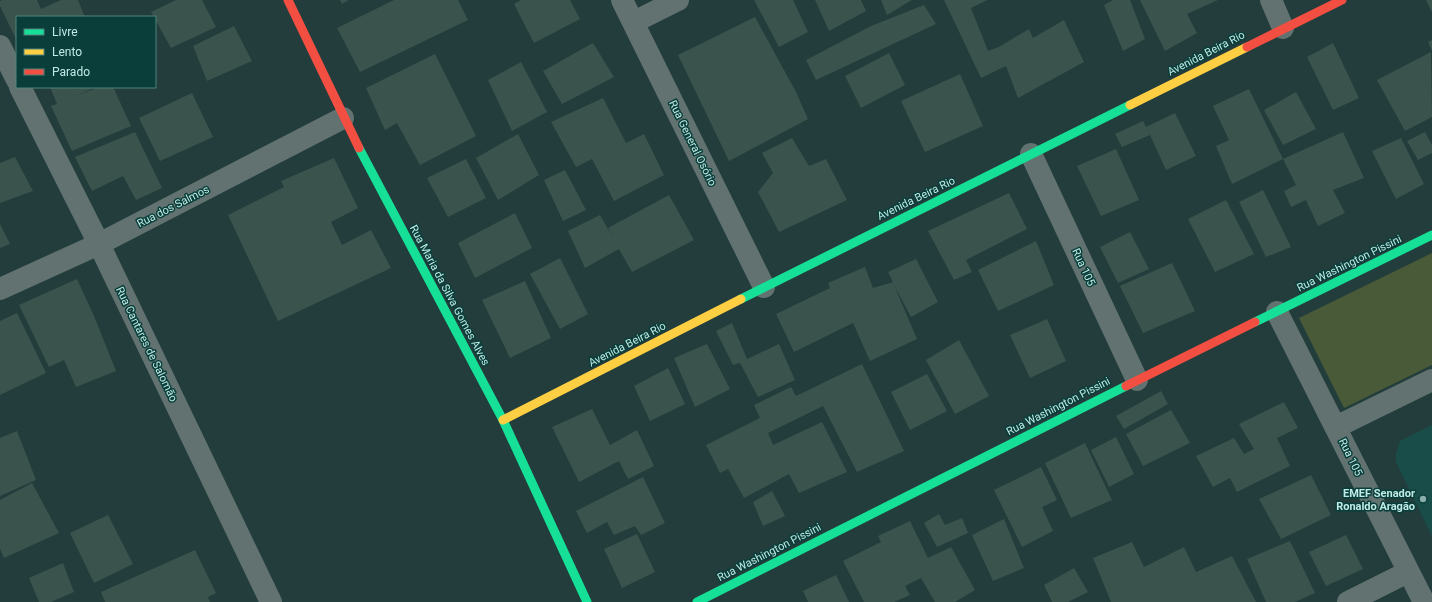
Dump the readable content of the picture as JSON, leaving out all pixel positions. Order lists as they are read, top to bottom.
{
  "streets": {
    "street": [
      "Avenida Beira Rio",
      "Rua General Osório",
      "Rua dos Salmos",
      "Rua Washington Pissini",
      "Rua 105",
      "Rua Maria da Silva Gomes Alves",
      "Rua Cantares de Salomão"
    ]
  },
  "crossings": [
    ["Avenida Beira Rio", "Rua General Osório"],
    ["Avenida Beira Rio", "Rua 105"],
    ["Avenida Beira Rio", "Rua Maria da Silva Gomes Alves"],
    ["Rua dos Salmos", "Rua Maria da Silva Gomes Alves"],
    ["Rua dos Salmos", "Rua Cantares de Salomão"],
    ["Rua Washington Pissini", "Rua 105"]
  ],
  "places": ["EMEF Senador Ronaldo Aragão"],
  "legend": ["Livre", "Lento", "Parado"]
}
